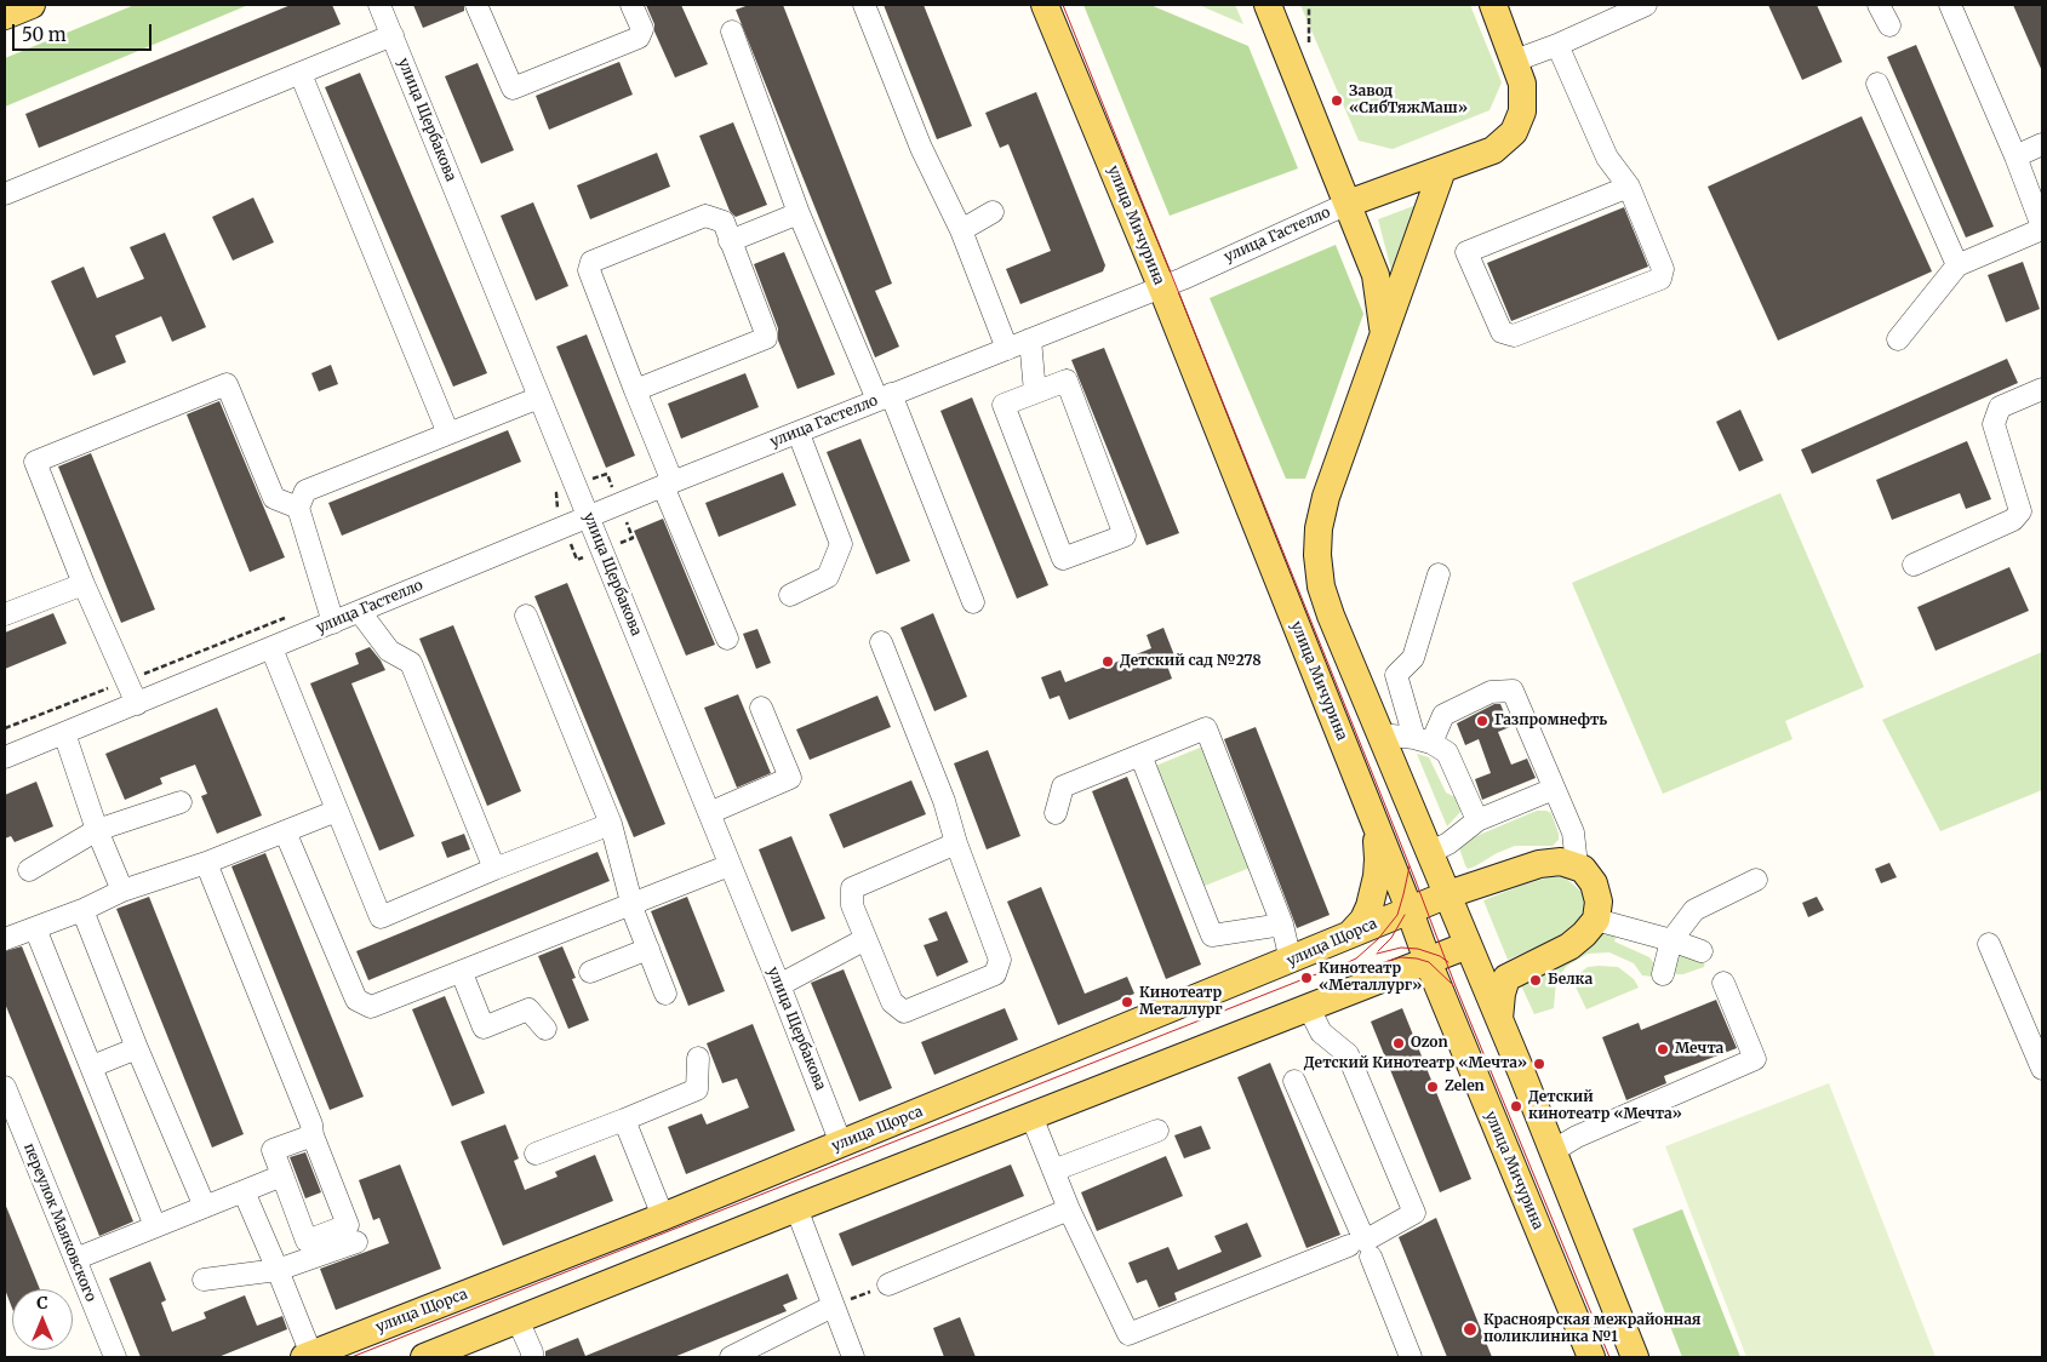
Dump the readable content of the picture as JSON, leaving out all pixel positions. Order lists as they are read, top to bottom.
{
  "streets": {
    "main road": ["улица Мичурина", "улица Гастелло", "улица Щорса"],
    "street": ["улица Щербакова", "переулок Маяковского"]
  },
  "crossings": [
    ["улица Щербакова", "улица Гастелло"],
    ["улица Щербакова", "улица Щорса"],
    ["улица Мичурина", "улица Гастелло"],
    ["улица Мичурина", "улица Щорса"]
  ],
  "places": [
    "Завод «СибТяжМаш»",
    "Детский сад №278",
    "Газпромнефть",
    "Кинотеатр «Металлург»",
    "Белка",
    "Кинотеатр Металлург",
    "Ozon",
    "Мечта",
    "Детский Кинотеатр «Мечта»",
    "Zelen",
    "Детский кинотеатр «Мечта»",
    "Красноярская межрайонная поликлиника №1"
  ],
  "scale_bar": "50 m",
  "north": "top"
}
